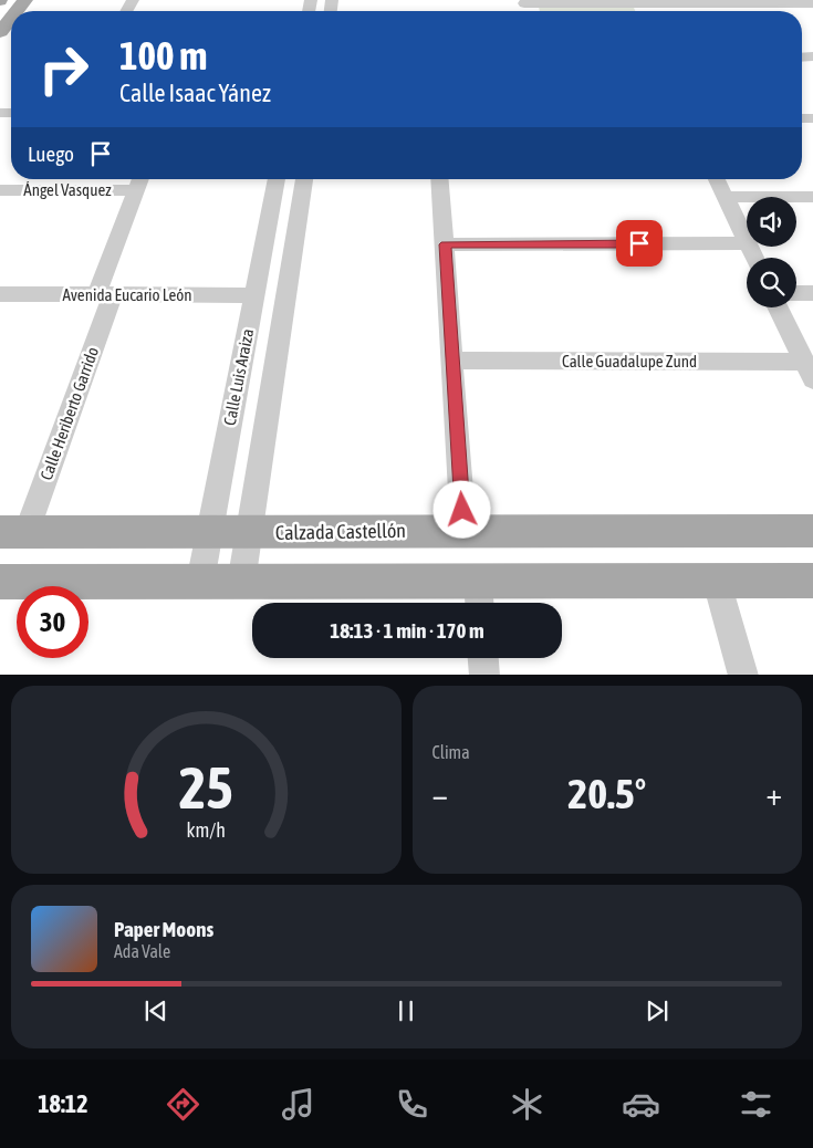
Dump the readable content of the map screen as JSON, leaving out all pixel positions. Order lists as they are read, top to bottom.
{
  "streets": {
    "main road": ["Calzada Castellón"],
    "street": [
      "Ángel Vasquez",
      "Avenida Eucario León",
      "Calle Guadalupe Zund",
      "Calle Luis Araiza",
      "Calle Heriberto Garrido"
    ]
  },
  "crossings": [
    ["Ángel Vasquez", "Calle Heriberto Garrido"],
    ["Avenida Eucario León", "Calle Luis Araiza"],
    ["Avenida Eucario León", "Calle Heriberto Garrido"],
    ["Calle Luis Araiza", "Calzada Castellón"],
    ["Calle Heriberto Garrido", "Calzada Castellón"]
  ],
  "page": {
    "turn": ["100 m", "Calle Isaac Yánez"],
    "then": "Luego",
    "limit": "30",
    "trip": "18:13 · 1 min · 170 m",
    "tile": "Clima",
    "heat": ["−", "20.5°", "+"],
    "song": ["Paper Moons", "Ada Vale"],
    "tabs": "18:12",
    "gauge": ["25", "km/h"]
  }
}
